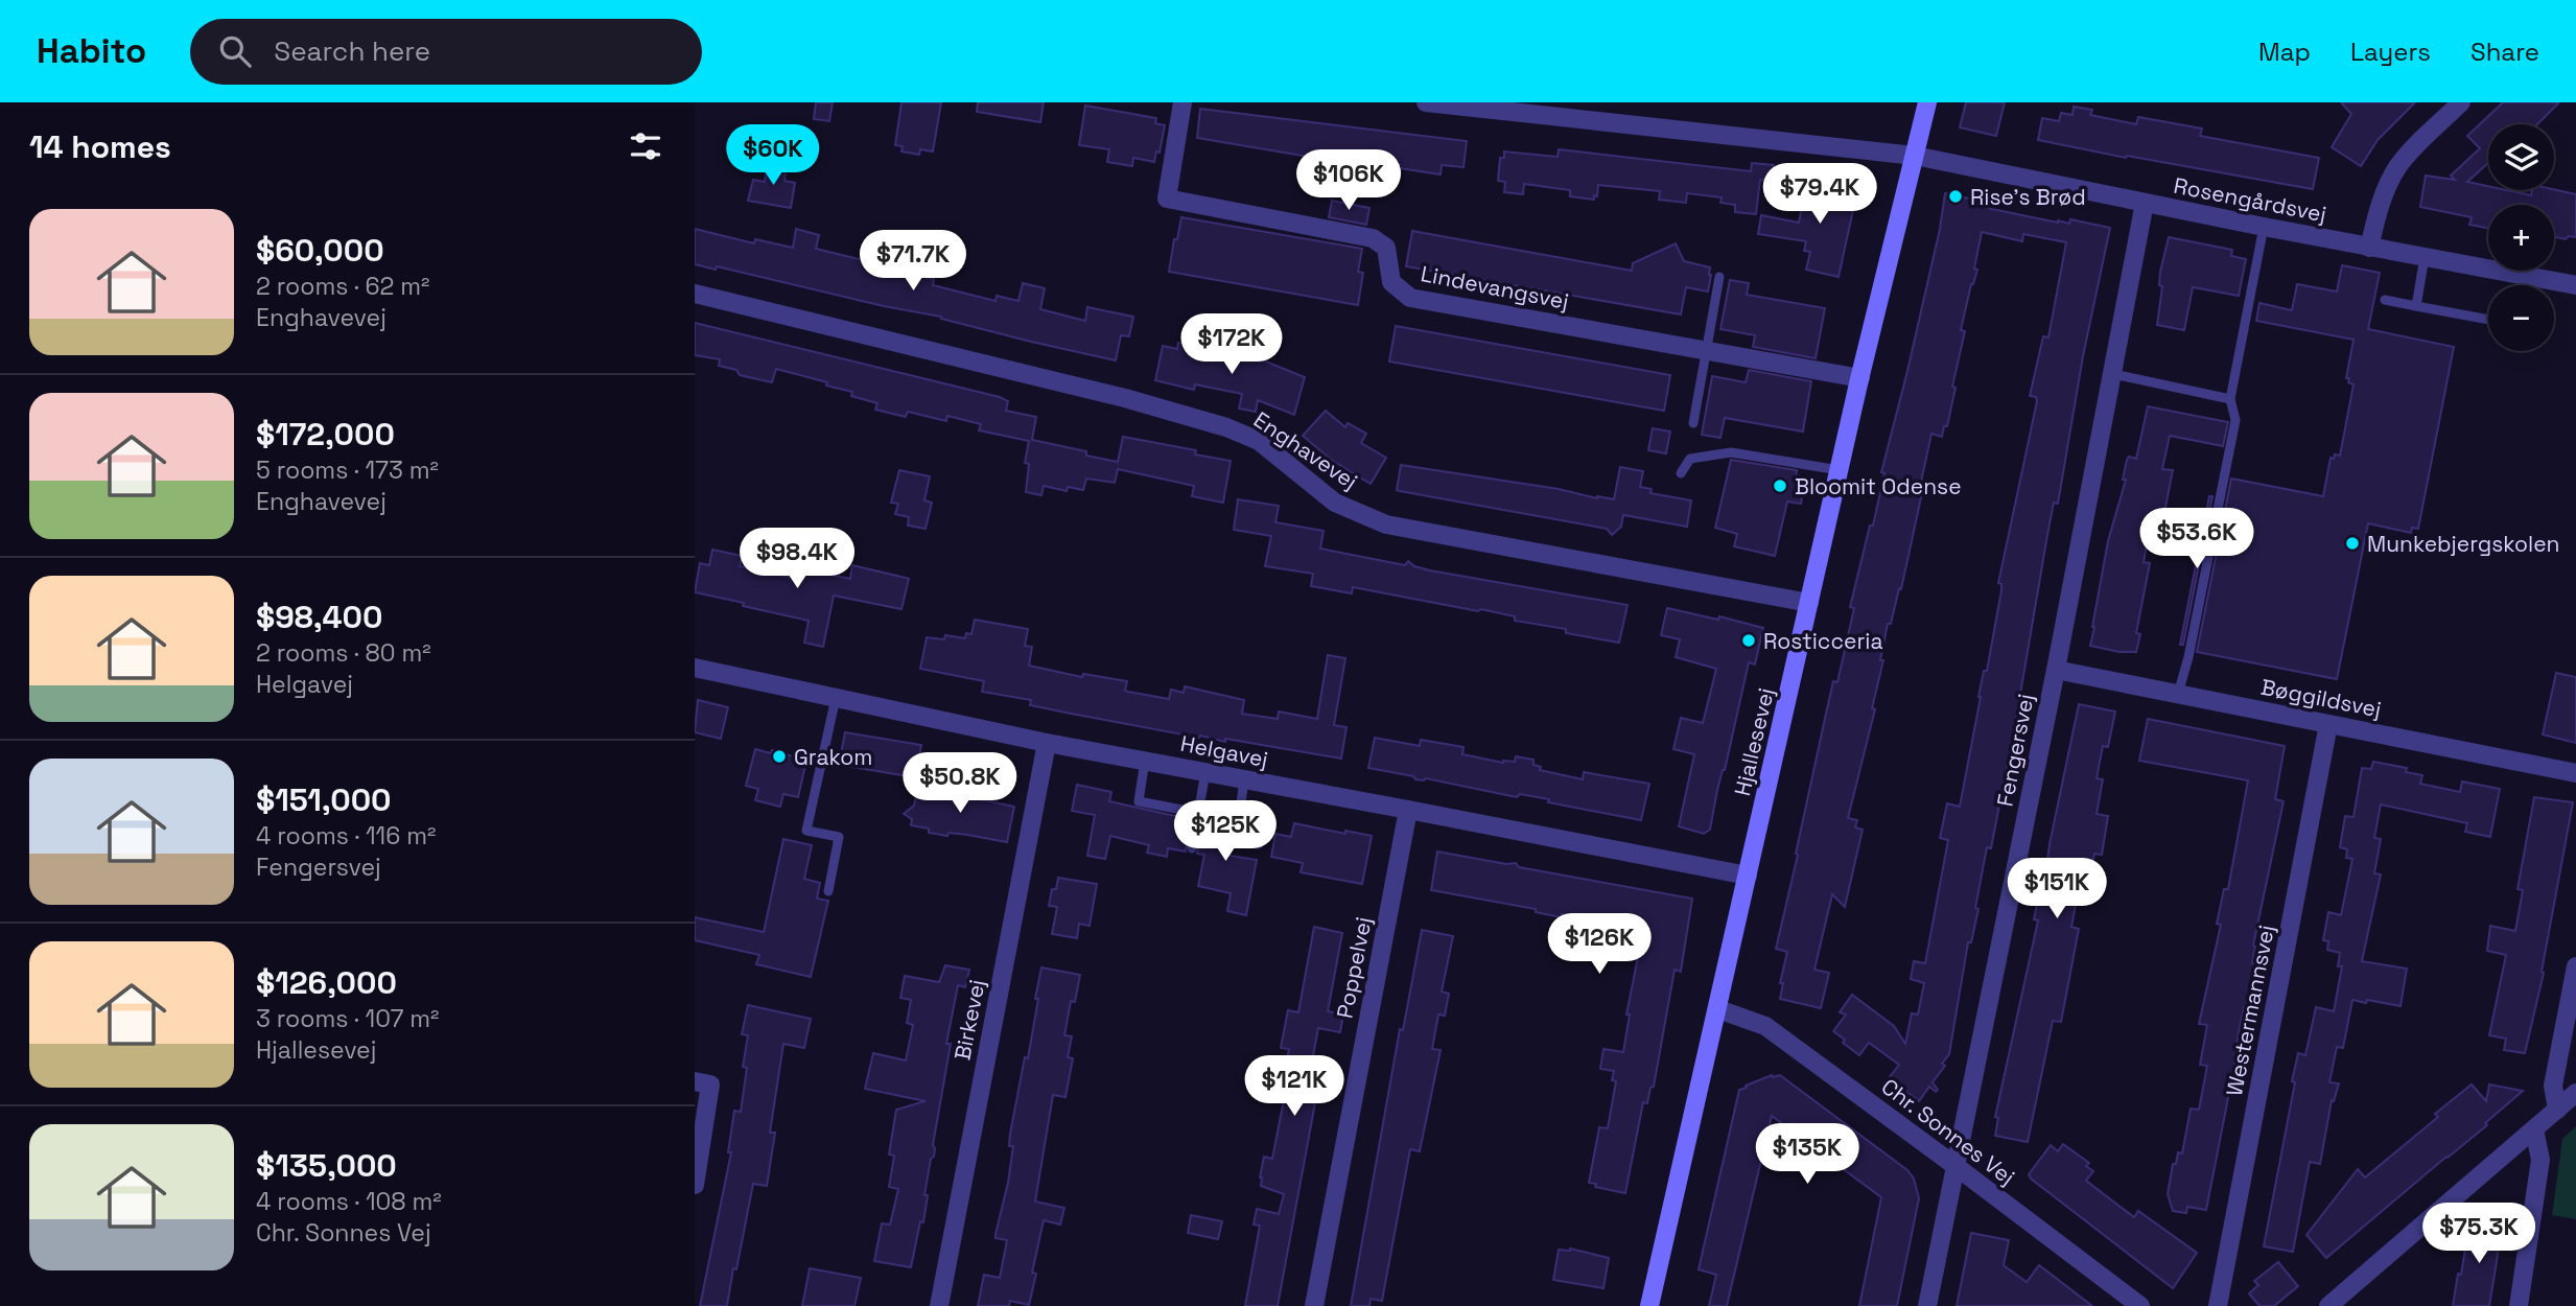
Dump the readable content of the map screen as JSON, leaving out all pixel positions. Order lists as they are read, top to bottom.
{
  "streets": {
    "street": [
      "Rosengårdsvej",
      "Lindevangsvej",
      "Enghavevej",
      "Bøggildsvej",
      "Hjallesevej",
      "Fengersvej",
      "Helgavej",
      "Poppelvej",
      "Westermannsvej",
      "Birkevej",
      "Chr. Sonnes Vej"
    ]
  },
  "crossings": [
    ["Rosengårdsvej", "Hjallesevej"],
    ["Rosengårdsvej", "Fengersvej"],
    ["Lindevangsvej", "Hjallesevej"],
    ["Enghavevej", "Hjallesevej"],
    ["Bøggildsvej", "Fengersvej"],
    ["Bøggildsvej", "Westermannsvej"],
    ["Hjallesevej", "Helgavej"],
    ["Hjallesevej", "Chr. Sonnes Vej"],
    ["Fengersvej", "Chr. Sonnes Vej"],
    ["Helgavej", "Poppelvej"],
    ["Helgavej", "Birkevej"]
  ],
  "places": [
    "Rise's Brød",
    "Bloomit Odense",
    "Munkebjergskolen",
    "Rosticceria",
    "Grakom"
  ],
  "page": {
    "header": "Habito",
    "search": "Search here",
    "nav": ["Map", "Layers", "Share"],
    "heading": "14 homes",
    "map_buttons": ["+", "−"],
    "price": [
      "$60K",
      "$106K",
      "$79.4K",
      "$71.7K",
      "$172K",
      "$53.6K",
      "$98.4K",
      "$50.8K",
      "$125K",
      "$151K",
      "$126K",
      "$121K",
      "$135K",
      "$75.3K"
    ],
    "list": [
      {
        "name": "$60,000",
        "note": "2 rooms · 62 m² · Enghavevej"
      },
      {
        "name": "$172,000",
        "note": "5 rooms · 173 m² · Enghavevej"
      },
      {
        "name": "$98,400",
        "note": "2 rooms · 80 m² · Helgavej"
      },
      {
        "name": "$151,000",
        "note": "4 rooms · 116 m² · Fengersvej"
      },
      {
        "name": "$126,000",
        "note": "3 rooms · 107 m² · Hjallesevej"
      },
      {
        "name": "$135,000",
        "note": "4 rooms · 108 m² · Chr. Sonnes Vej"
      }
    ]
  }
}
